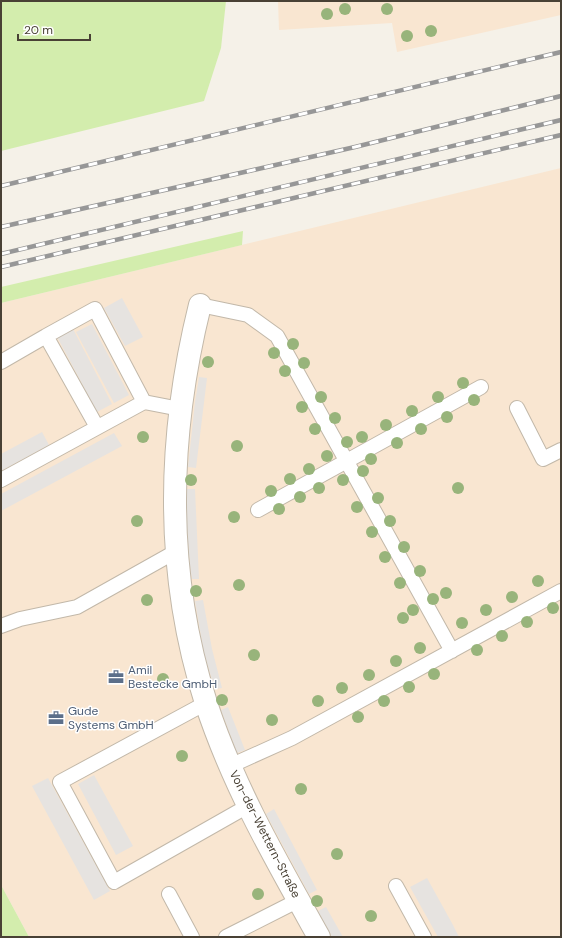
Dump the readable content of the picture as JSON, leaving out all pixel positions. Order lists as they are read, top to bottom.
{
  "streets": {
    "street": ["Von-der-Wettern-Straße"]
  },
  "places": {
    "office": ["Amil Bestecke GmbH", "Gude Systems GmbH"]
  },
  "scale_bar": "20 m"
}
